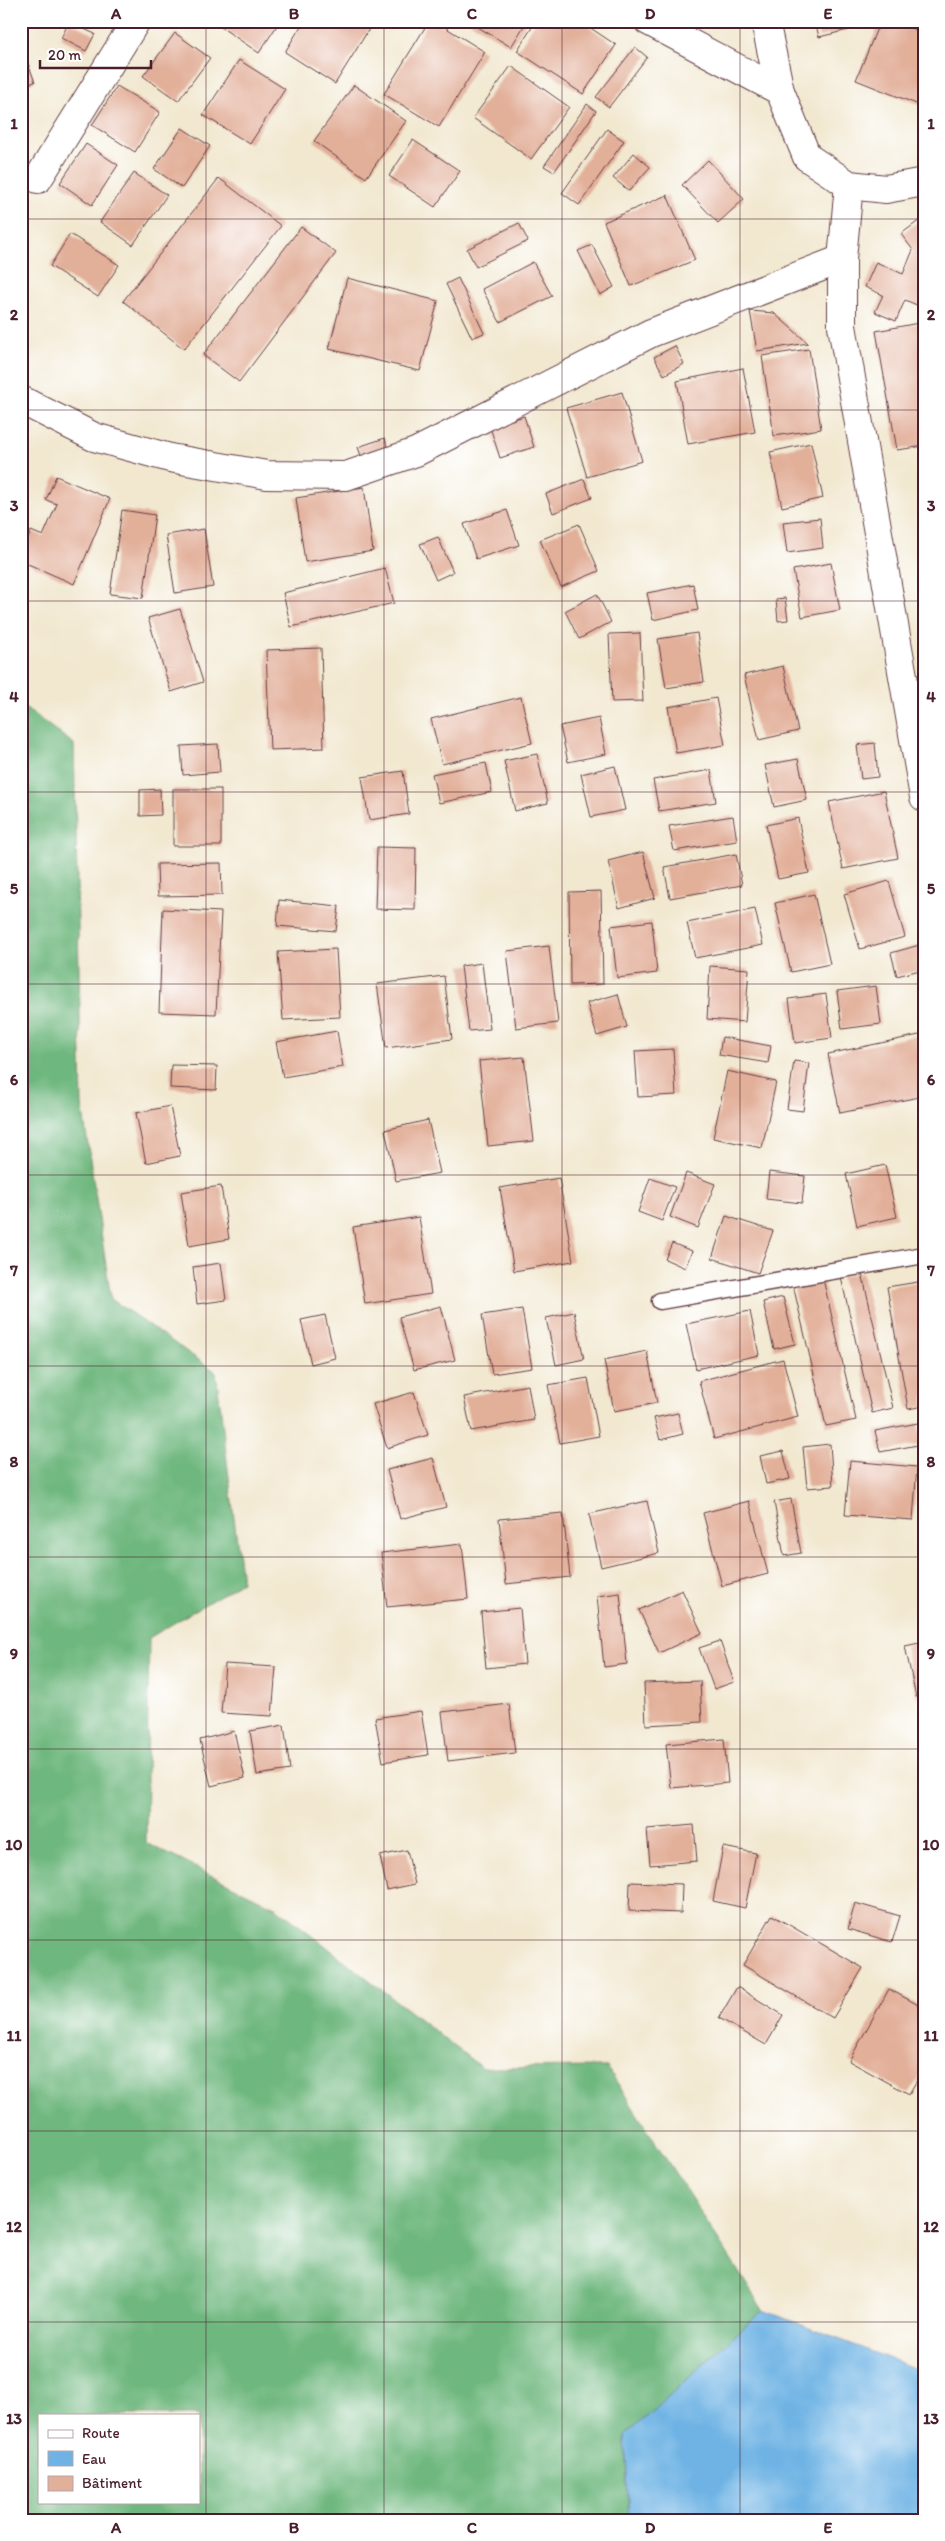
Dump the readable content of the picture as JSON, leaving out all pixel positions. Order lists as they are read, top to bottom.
{
  "legend": ["Route", "Eau", "Bâtiment"],
  "scale_bar": "20 m",
  "grid": {
    "columns": [
      "A",
      "B",
      "C",
      "D",
      "E"
    ],
    "rows": [
      "1",
      "2",
      "3",
      "4",
      "5",
      "6",
      "7",
      "8",
      "9",
      "10",
      "11",
      "12",
      "13"
    ]
  }
}
